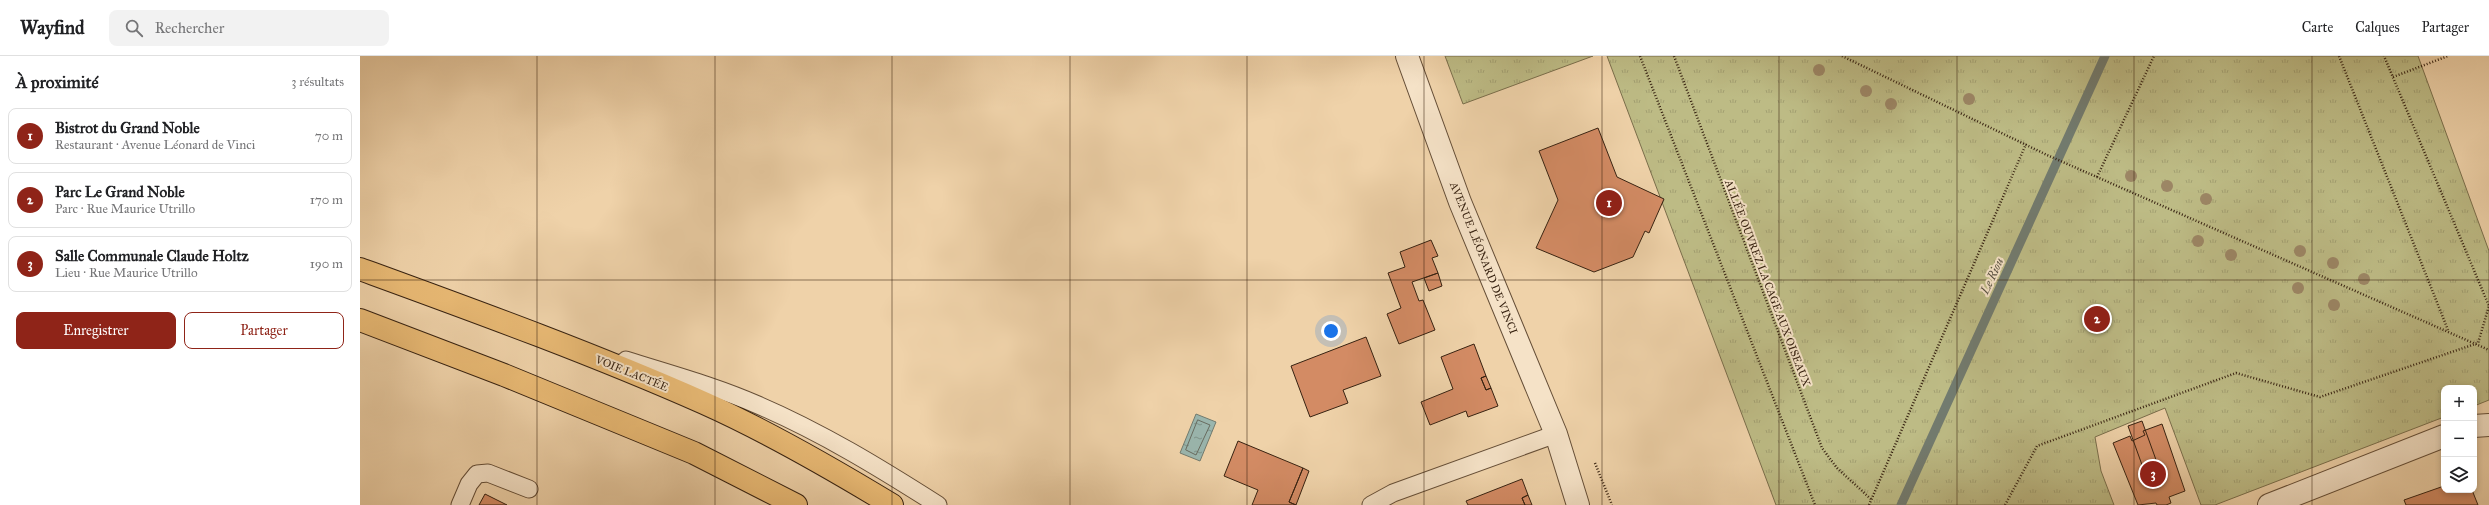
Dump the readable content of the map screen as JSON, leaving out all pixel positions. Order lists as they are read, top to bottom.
{
  "streets": {
    "highway": ["VOIE LACTÉE"],
    "street": ["AVENUE LÉONARD DE VINCI"],
    "path": ["ALLÉE OUVREZ LA CAGE AUX OISEAUX"]
  },
  "water": ["Le Riou"],
  "page": {
    "header": "Wayfind",
    "search": "Rechercher",
    "nav": ["Carte", "Calques", "Partager"],
    "heading": ["À proximité", "3 résultats"],
    "list": [
      {
        "mark": "1",
        "name": "Bistrot du Grand Noble",
        "note": "Restaurant · Avenue Léonard de Vinci",
        "value": "70 m"
      },
      {
        "mark": "2",
        "name": "Parc Le Grand Noble",
        "note": "Parc · Rue Maurice Utrillo",
        "value": "170 m"
      },
      {
        "mark": "3",
        "name": "Salle Communale Claude Holtz",
        "note": "Lieu · Rue Maurice Utrillo",
        "value": "190 m"
      }
    ],
    "pins": ["1", "2", "3"],
    "buttons": ["Enregistrer", "Partager"],
    "map_buttons": ["+", "−"]
  }
}
